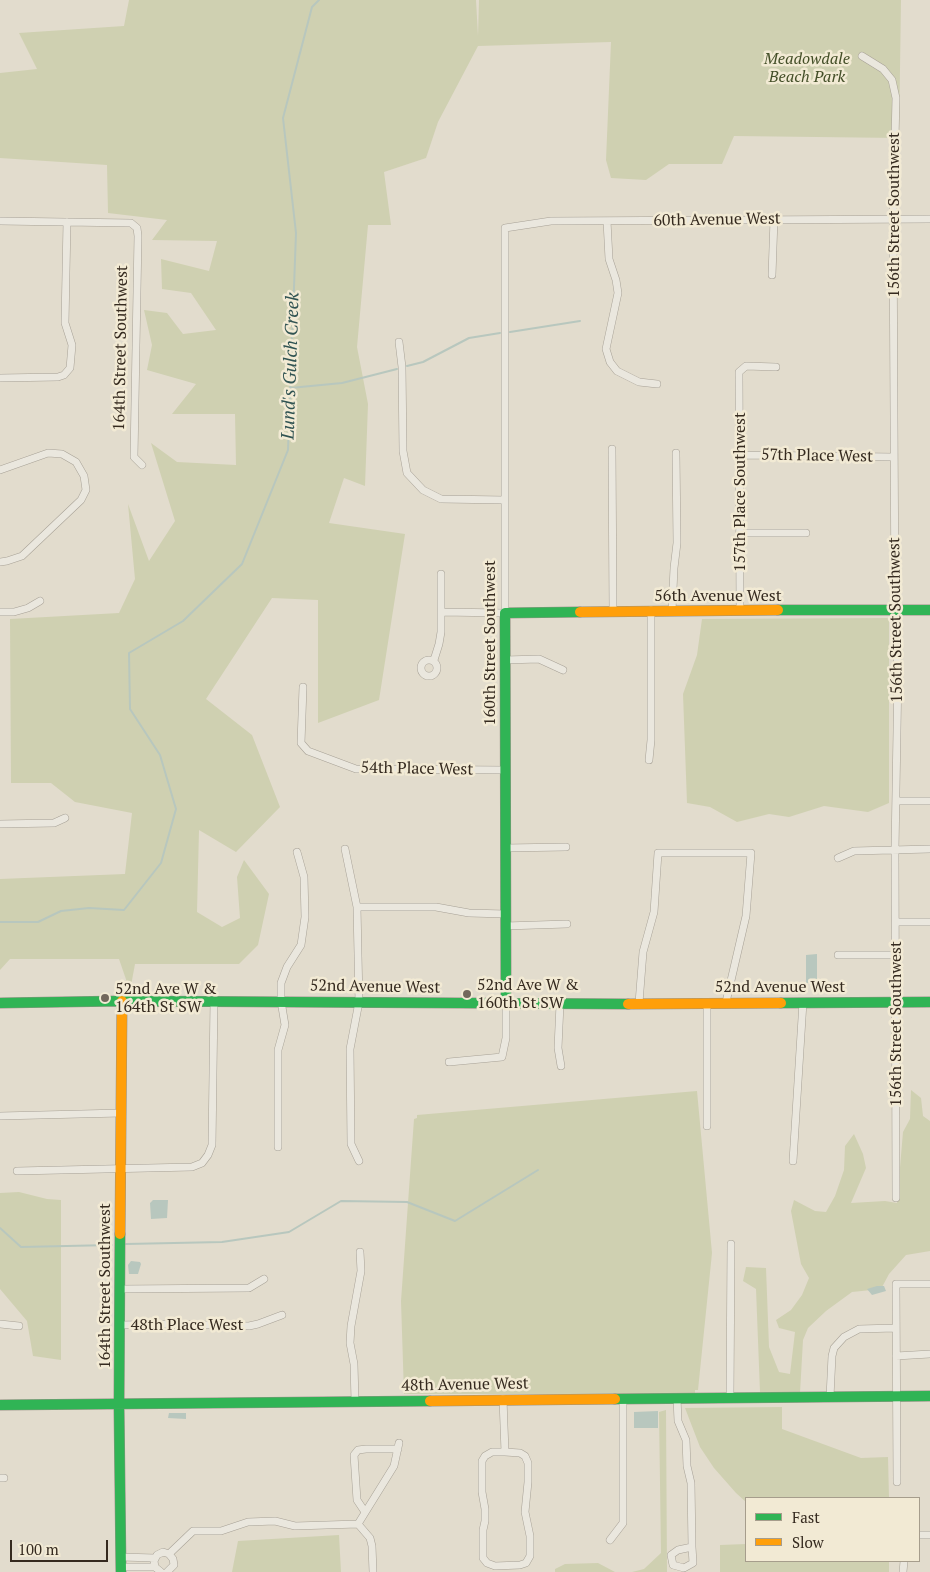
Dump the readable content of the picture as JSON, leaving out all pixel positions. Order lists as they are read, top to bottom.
{
  "streets": {
    "street": [
      "156th Street Southwest",
      "60th Avenue West",
      "164th Street Southwest",
      "57th Place West",
      "157th Place Southwest",
      "56th Avenue West",
      "160th Street Southwest",
      "54th Place West",
      "52nd Avenue West",
      "48th Place West",
      "48th Avenue West"
    ]
  },
  "crossings": [
    ["156th Street Southwest", "60th Avenue West"],
    ["156th Street Southwest", "57th Place West"],
    ["156th Street Southwest", "56th Avenue West"],
    ["156th Street Southwest", "52nd Avenue West"],
    ["60th Avenue West", "160th Street Southwest"],
    ["164th Street Southwest", "52nd Avenue West"],
    ["164th Street Southwest", "48th Place West"],
    ["164th Street Southwest", "48th Avenue West"],
    ["57th Place West", "157th Place Southwest"],
    ["157th Place Southwest", "56th Avenue West"],
    ["56th Avenue West", "160th Street Southwest"],
    ["160th Street Southwest", "54th Place West"],
    ["160th Street Southwest", "52nd Avenue West"]
  ],
  "water": ["Lund's Gulch Creek"],
  "parks": ["Meadowdale Beach Park"],
  "places": ["52nd Ave W & 160th St SW", "52nd Ave W & 164th St SW"],
  "legend": ["Fast", "Slow"],
  "scale_bar": "100 m"
}
